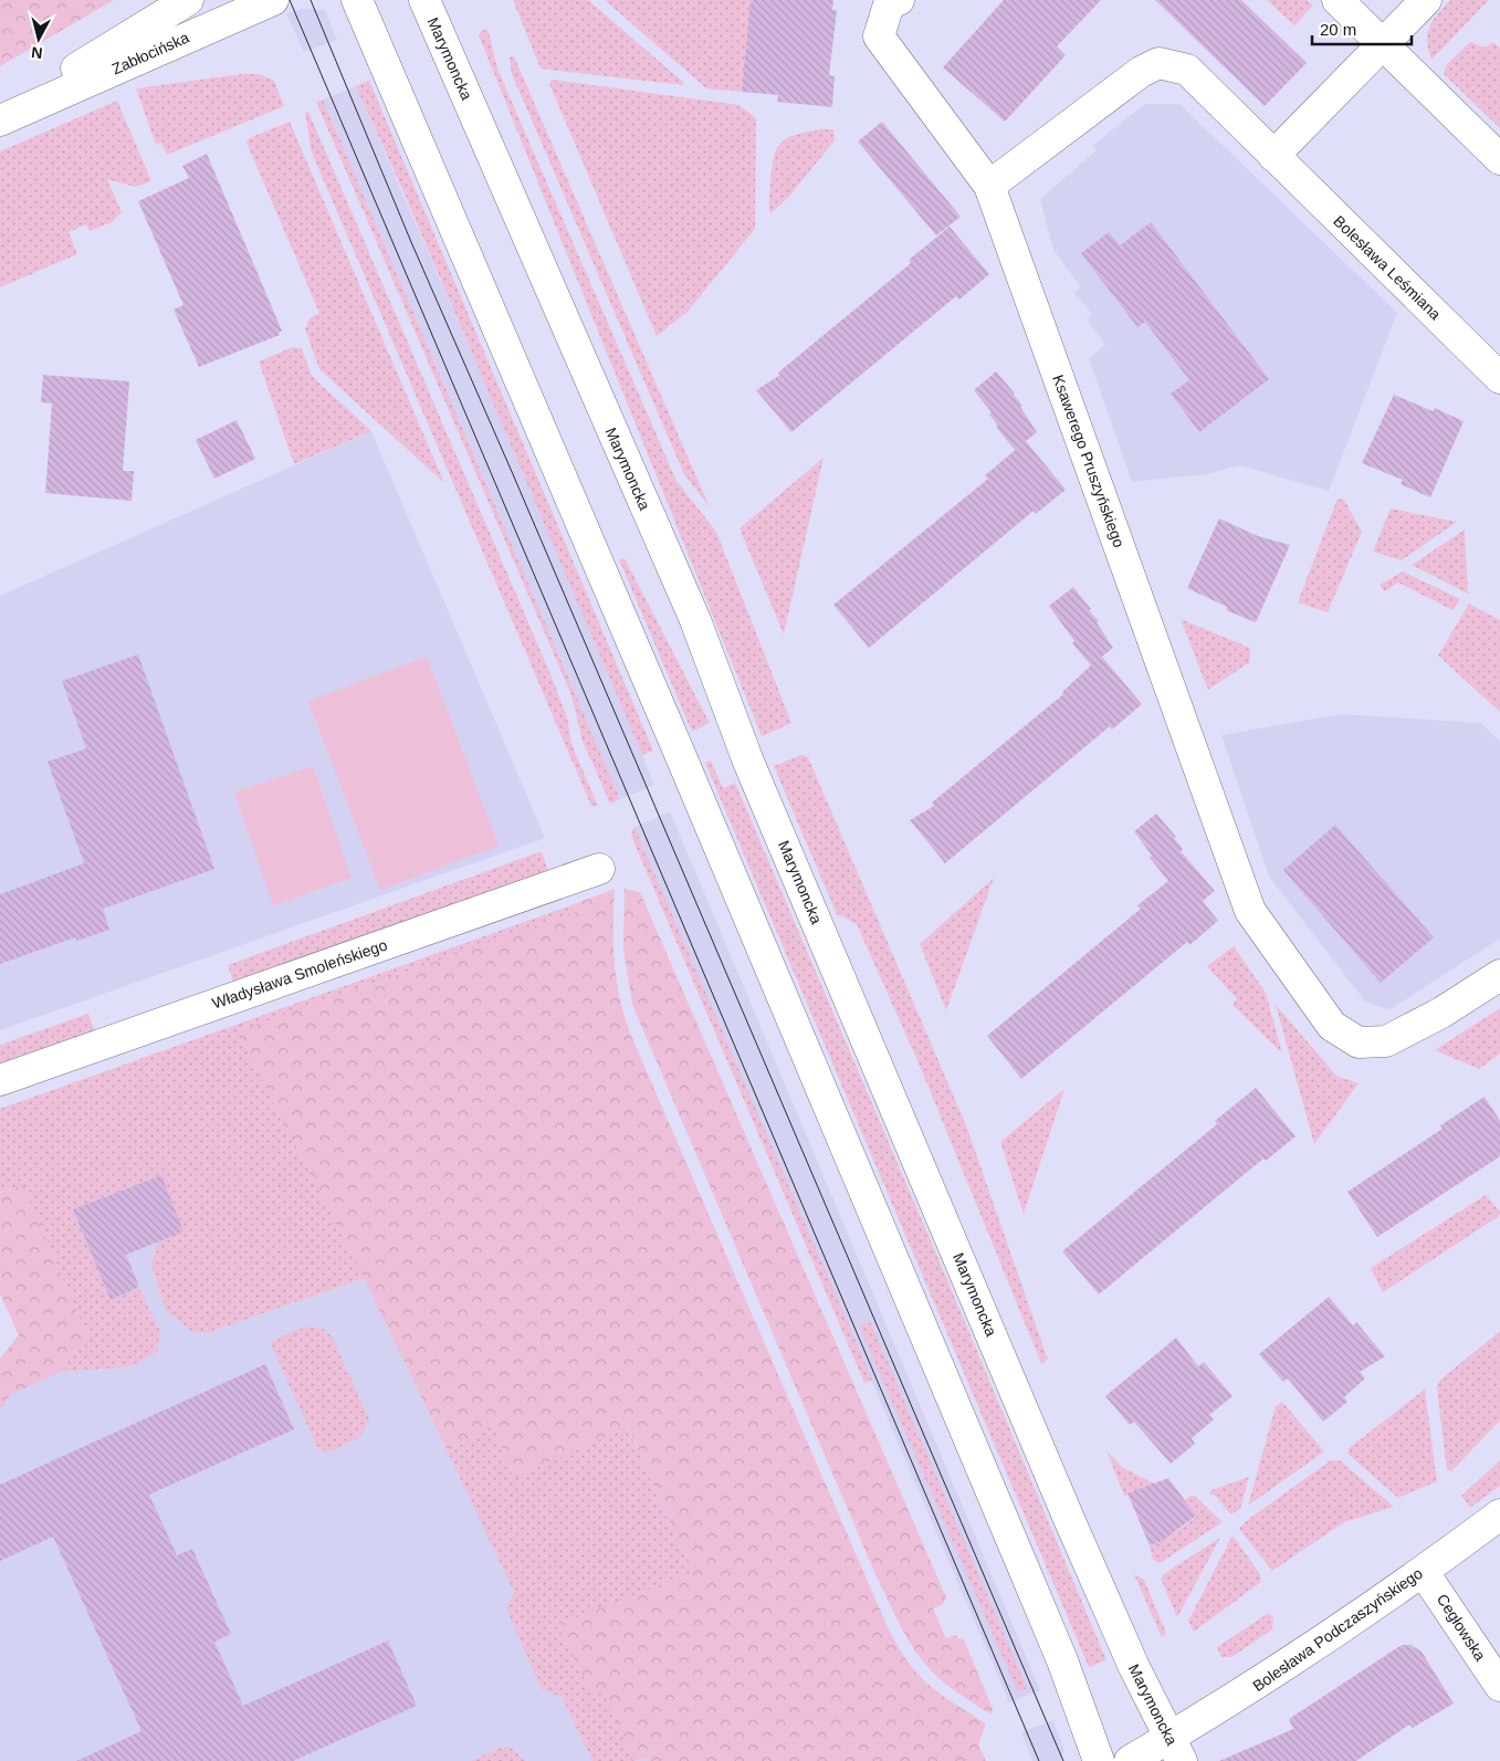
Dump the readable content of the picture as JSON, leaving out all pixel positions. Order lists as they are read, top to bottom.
{
  "streets": {
    "street": [
      "Zabłocińska",
      "Marymoncka",
      "Bolesława Leśmiana",
      "Ksawerego Pruszyńskiego",
      "Władysława Smoleńskiego",
      "Cegłowska",
      "Bolesława Podczaszyńskiego"
    ]
  },
  "crossings": [
    ["Marymoncka", "Bolesława Podczaszyńskiego"],
    ["Cegłowska", "Bolesława Podczaszyńskiego"]
  ],
  "scale_bar": "20 m",
  "north": "bottom"
}
